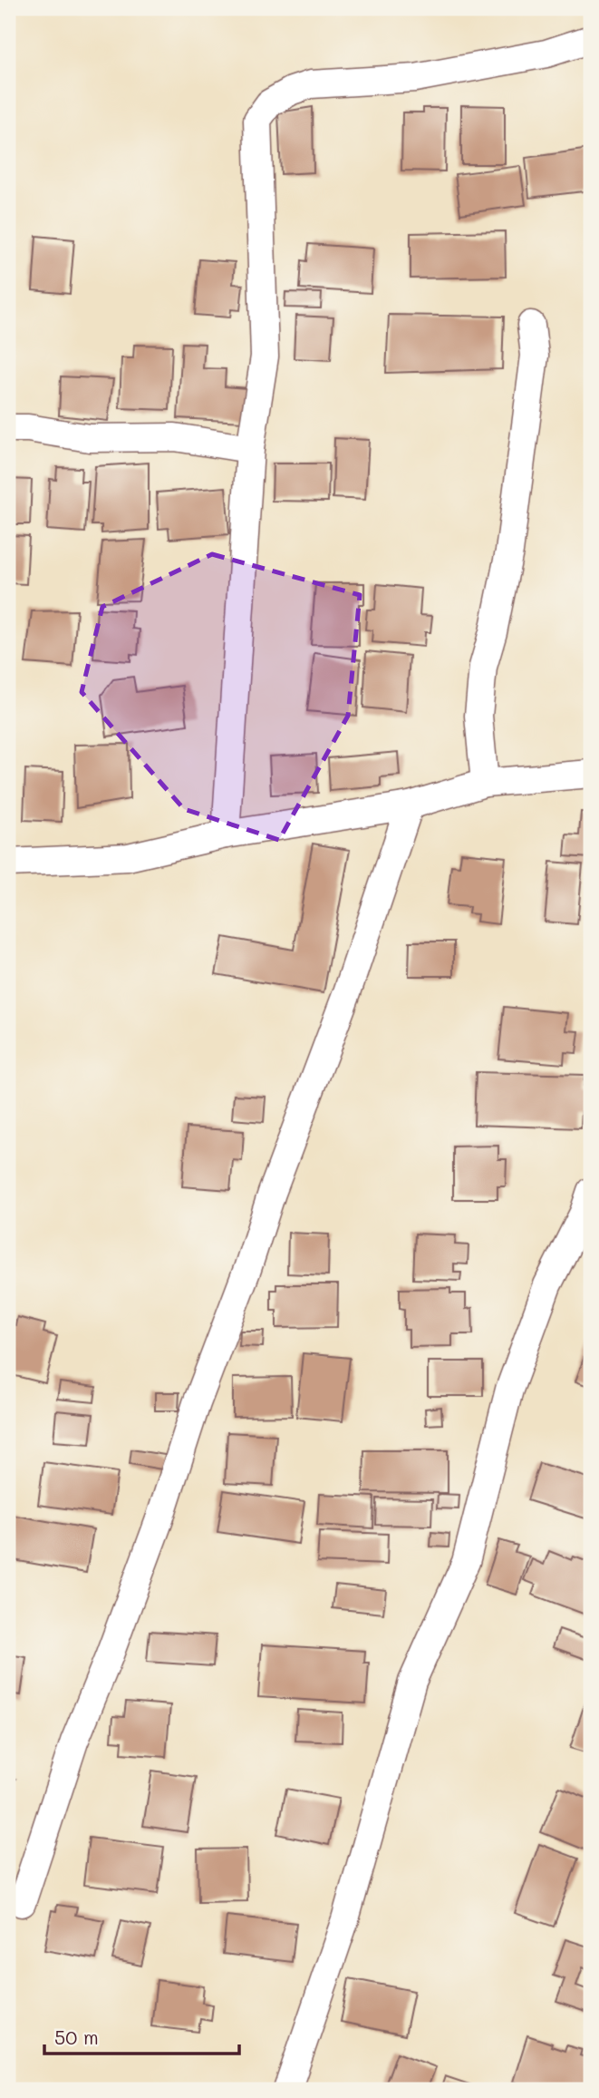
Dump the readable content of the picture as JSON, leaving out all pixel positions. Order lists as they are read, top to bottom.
{
  "scale_bar": "50 m"
}
